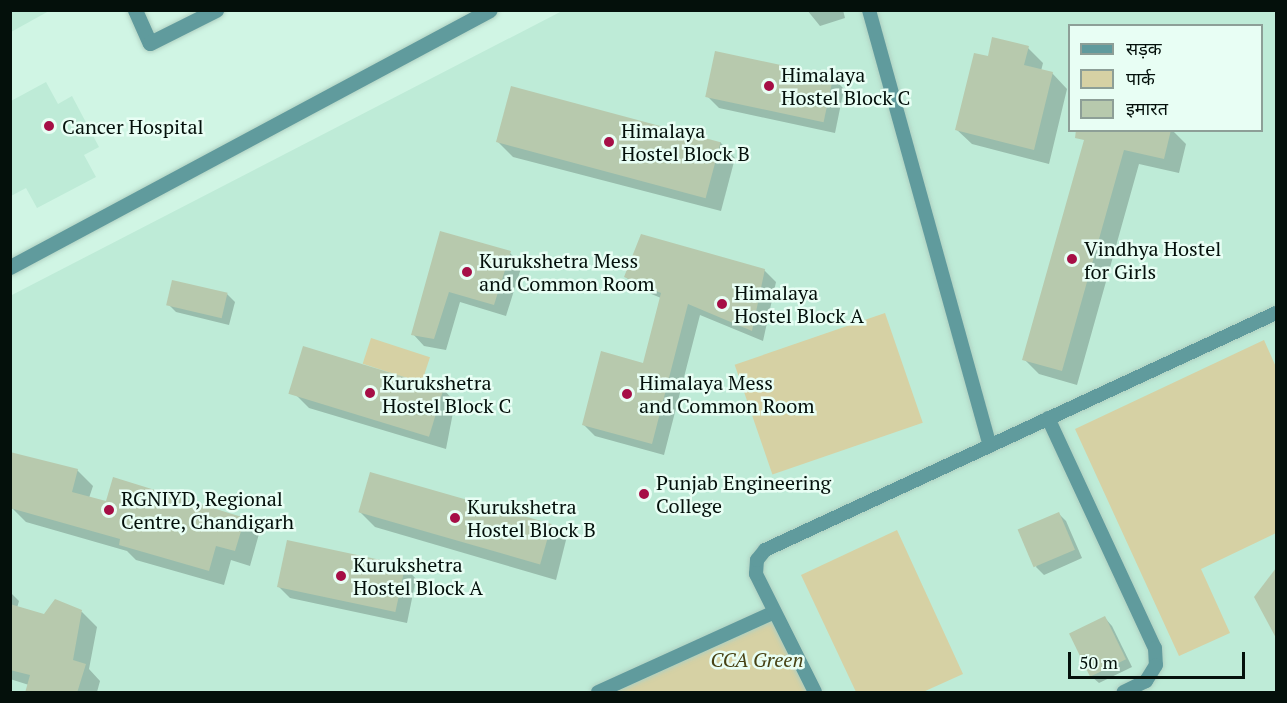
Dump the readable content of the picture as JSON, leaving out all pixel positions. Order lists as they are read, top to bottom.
{
  "parks": ["CCA Green"],
  "places": [
    "Himalaya Hostel Block C",
    "Cancer Hospital",
    "Himalaya Hostel Block B",
    "Vindhya Hostel for Girls",
    "Kurukshetra Mess and Common Room",
    "Himalaya Hostel Block A",
    "Kurukshetra Hostel Block C",
    "Himalaya Mess and Common Room",
    "Punjab Engineering College",
    "RGNIYD, Regional Centre, Chandigarh",
    "Kurukshetra Hostel Block B",
    "Kurukshetra Hostel Block A"
  ],
  "legend": ["सड़क", "पार्क", "इमारत"],
  "scale_bar": "50 m"
}
